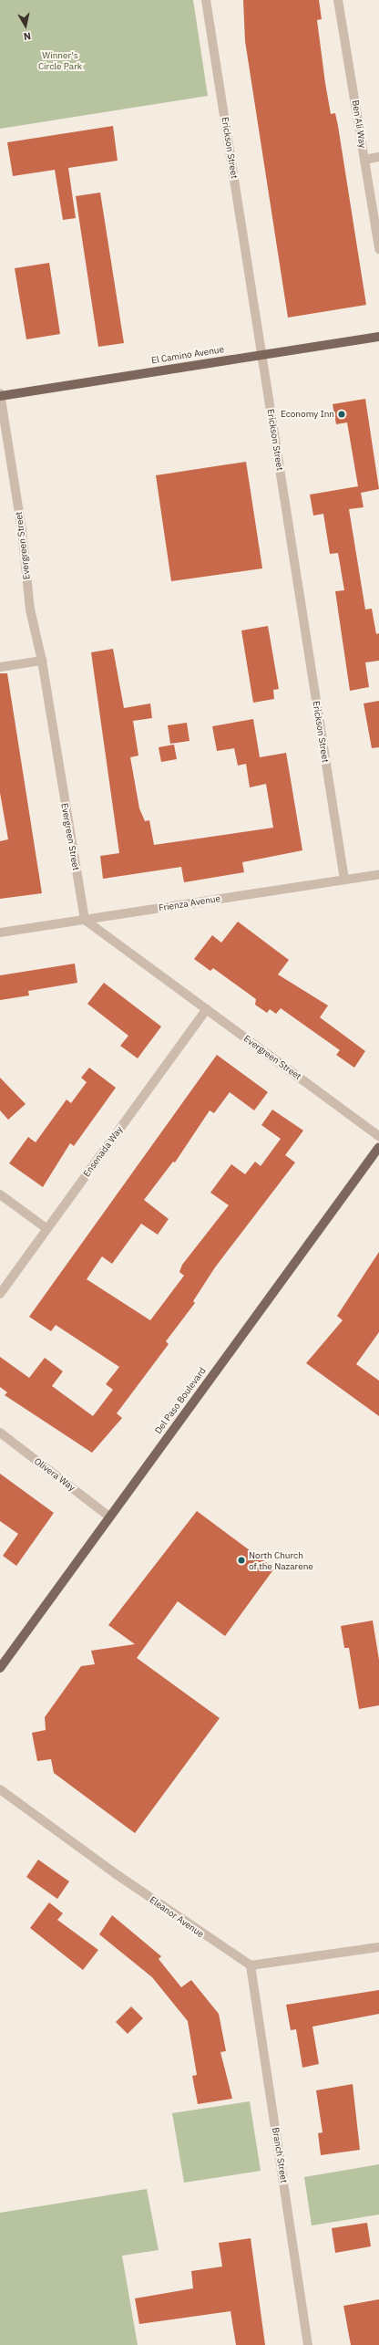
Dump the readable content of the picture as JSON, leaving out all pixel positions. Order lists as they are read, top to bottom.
{
  "streets": {
    "main road": ["El Camino Avenue", "Del Paso Boulevard"],
    "street": [
      "Ben Ali Way",
      "Erickson Street",
      "Evergreen Street",
      "Frienza Avenue",
      "Ensenada Way",
      "Olivera Way",
      "Eleanor Avenue",
      "Branch Street"
    ]
  },
  "crossings": [
    ["Erickson Street", "El Camino Avenue"],
    ["Erickson Street", "Frienza Avenue"],
    ["El Camino Avenue", "Evergreen Street"],
    ["Evergreen Street", "Frienza Avenue"],
    ["Evergreen Street", "Ensenada Way"],
    ["Del Paso Boulevard", "Olivera Way"],
    ["Eleanor Avenue", "Branch Street"]
  ],
  "parks": ["Winner's Circle Park"],
  "places": ["Economy Inn", "North Church of the Nazarene"],
  "north": "bottom"
}
